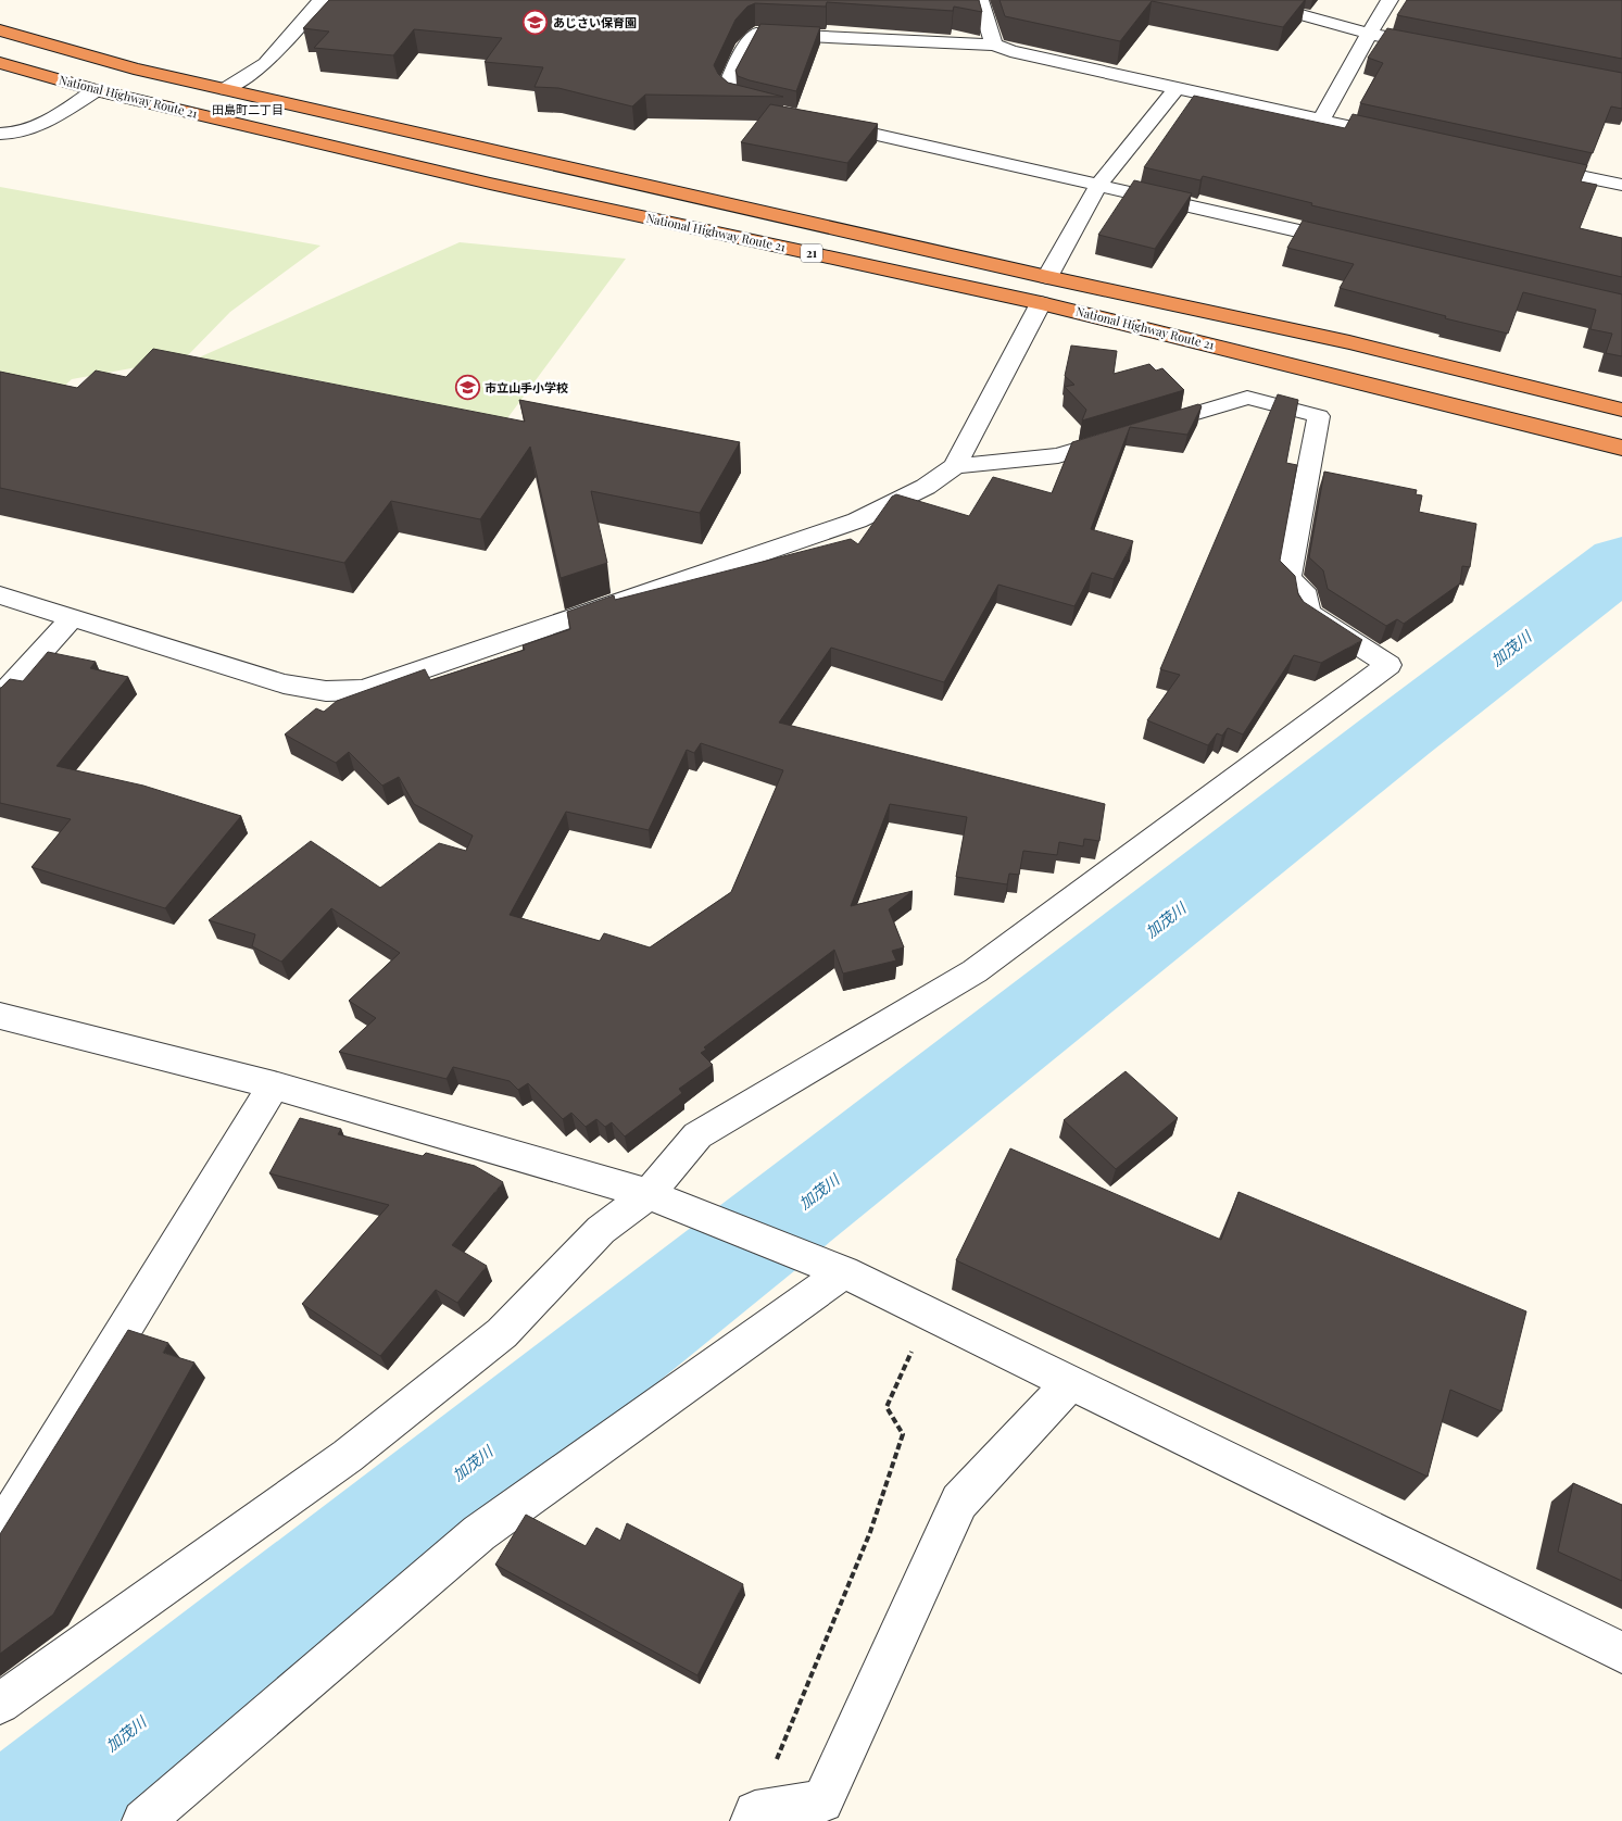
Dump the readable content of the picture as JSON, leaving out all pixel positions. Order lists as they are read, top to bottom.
{
  "streets": {
    "highway": ["National Highway Route 21", "21"]
  },
  "districts": ["田島町二丁目"],
  "water": ["加茂川"],
  "places": {
    "school or university": ["あじさい保育園", "市立山手小学校"]
  }
}
